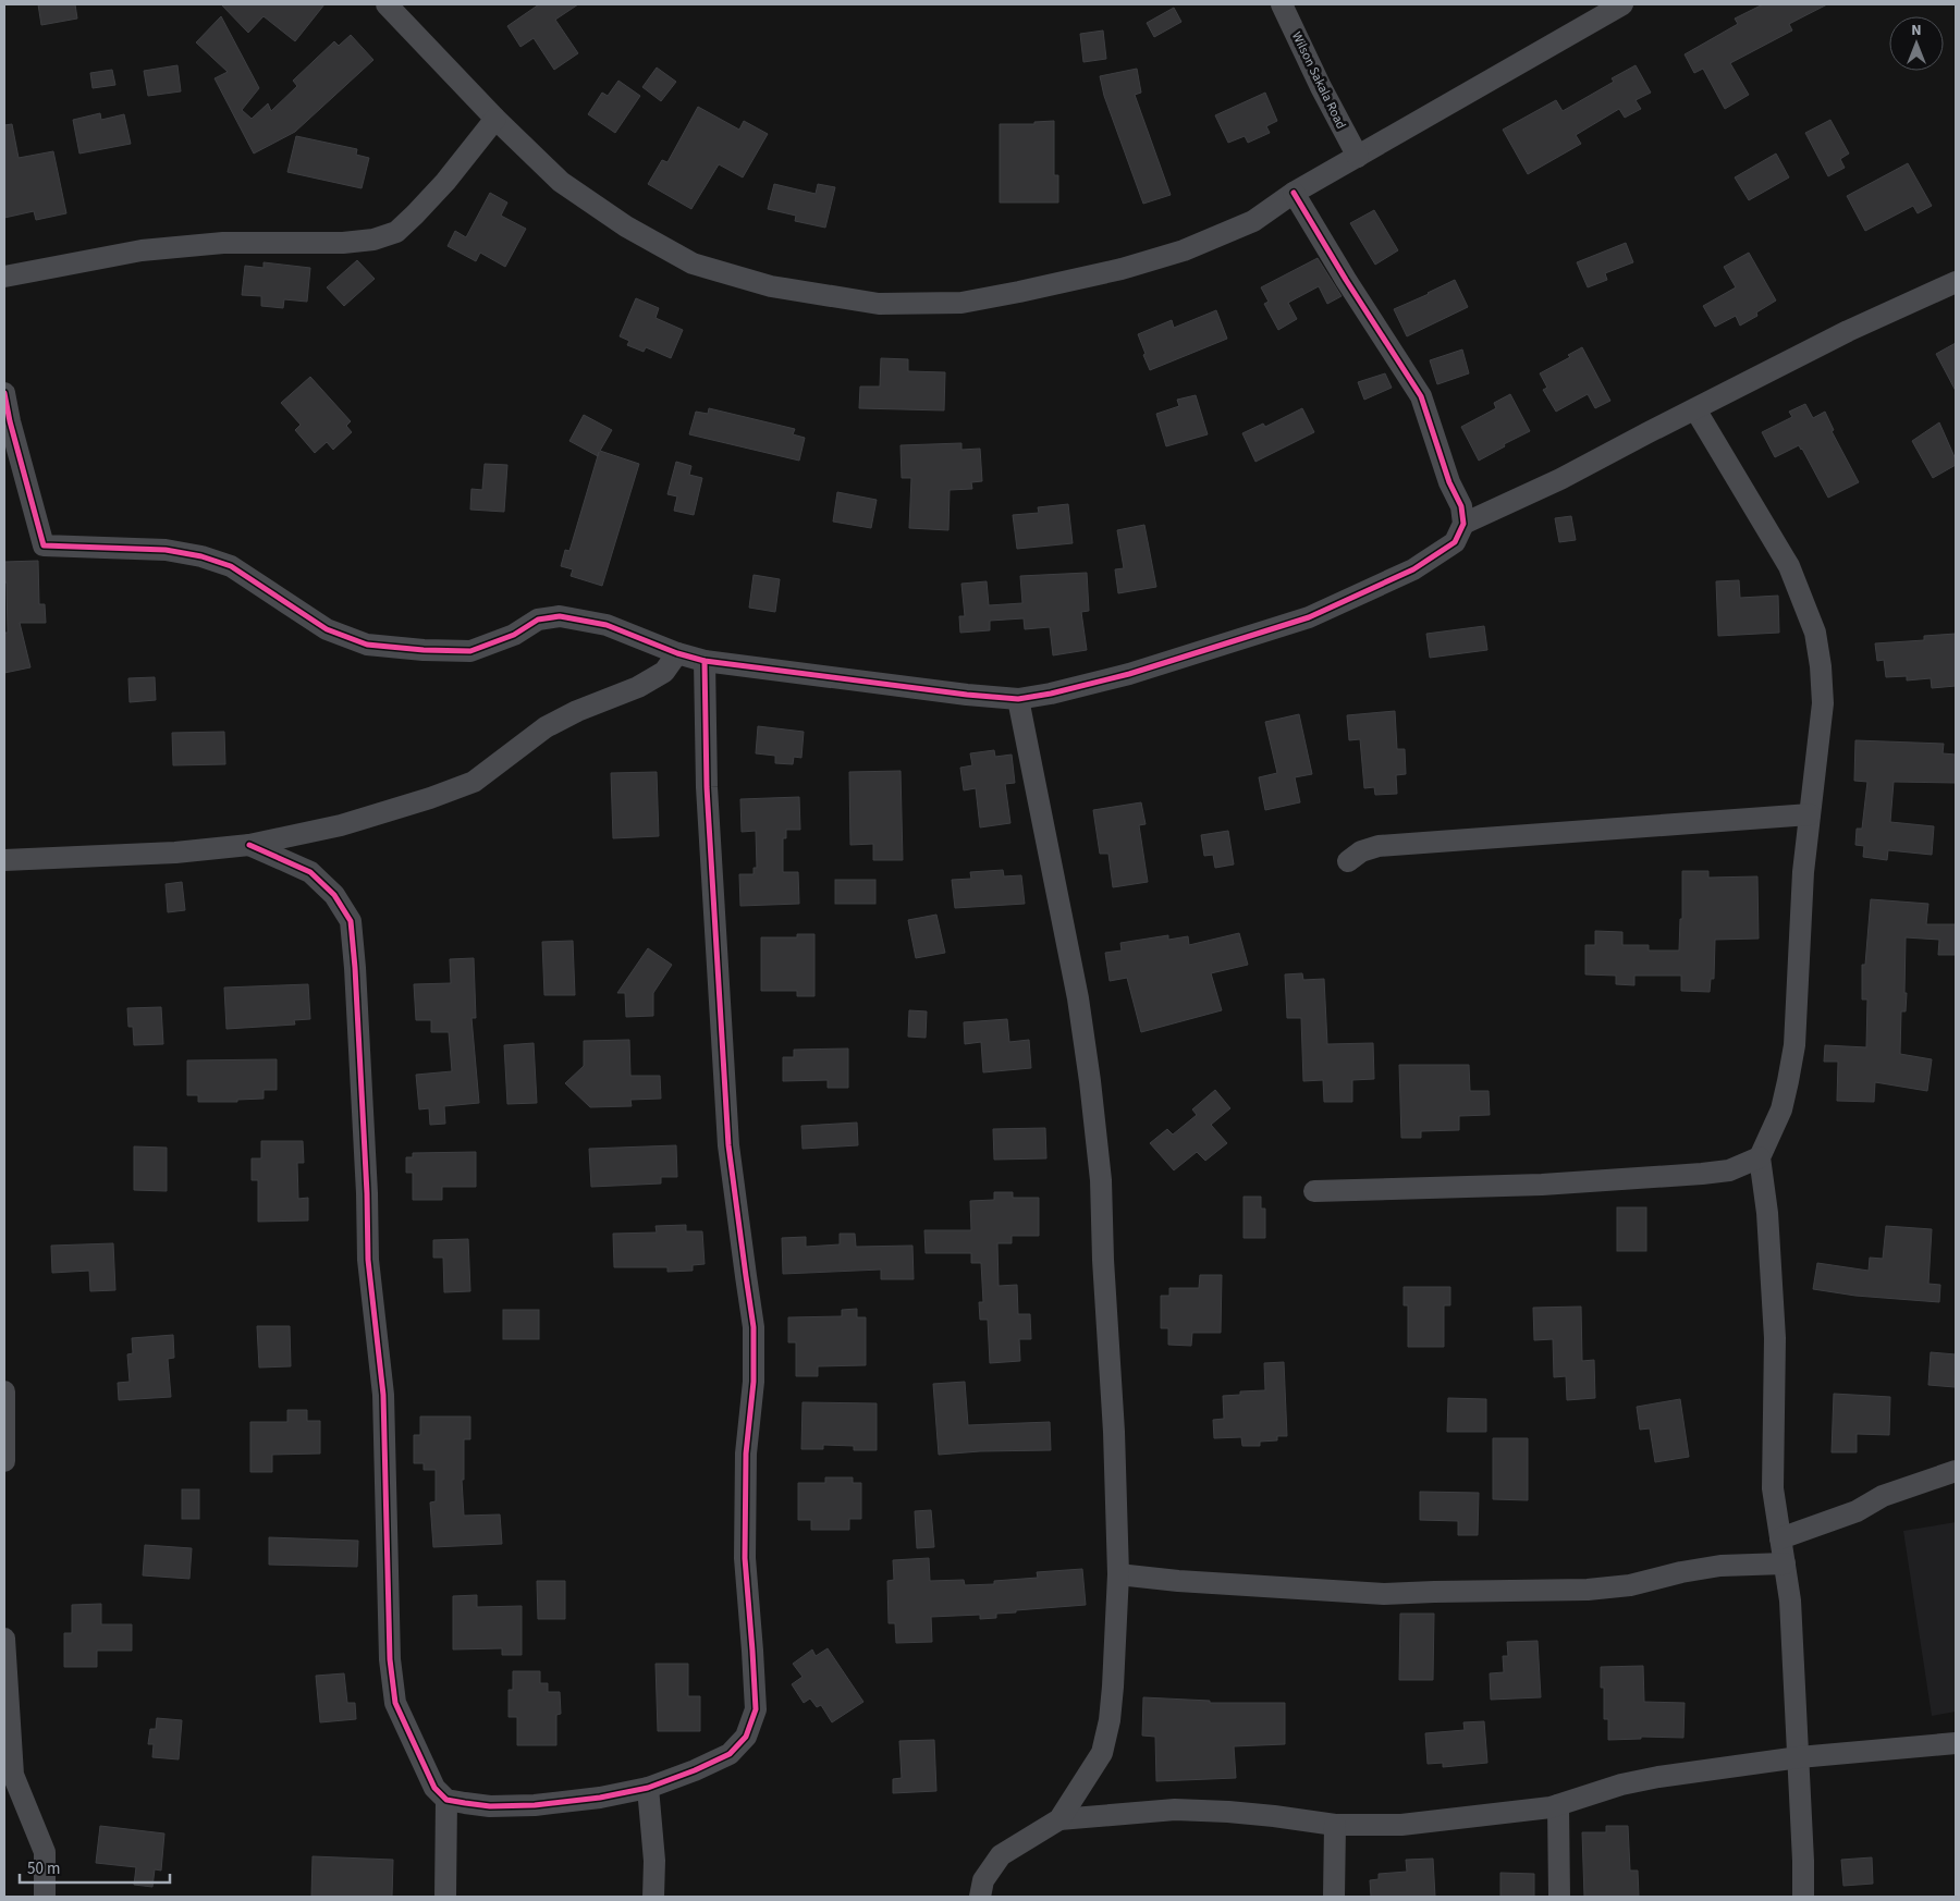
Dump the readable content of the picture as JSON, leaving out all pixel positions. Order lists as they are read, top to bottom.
{
  "streets": {
    "street": ["Wilson Sakala Road"]
  },
  "scale_bar": "50 m",
  "north": "top"
}
